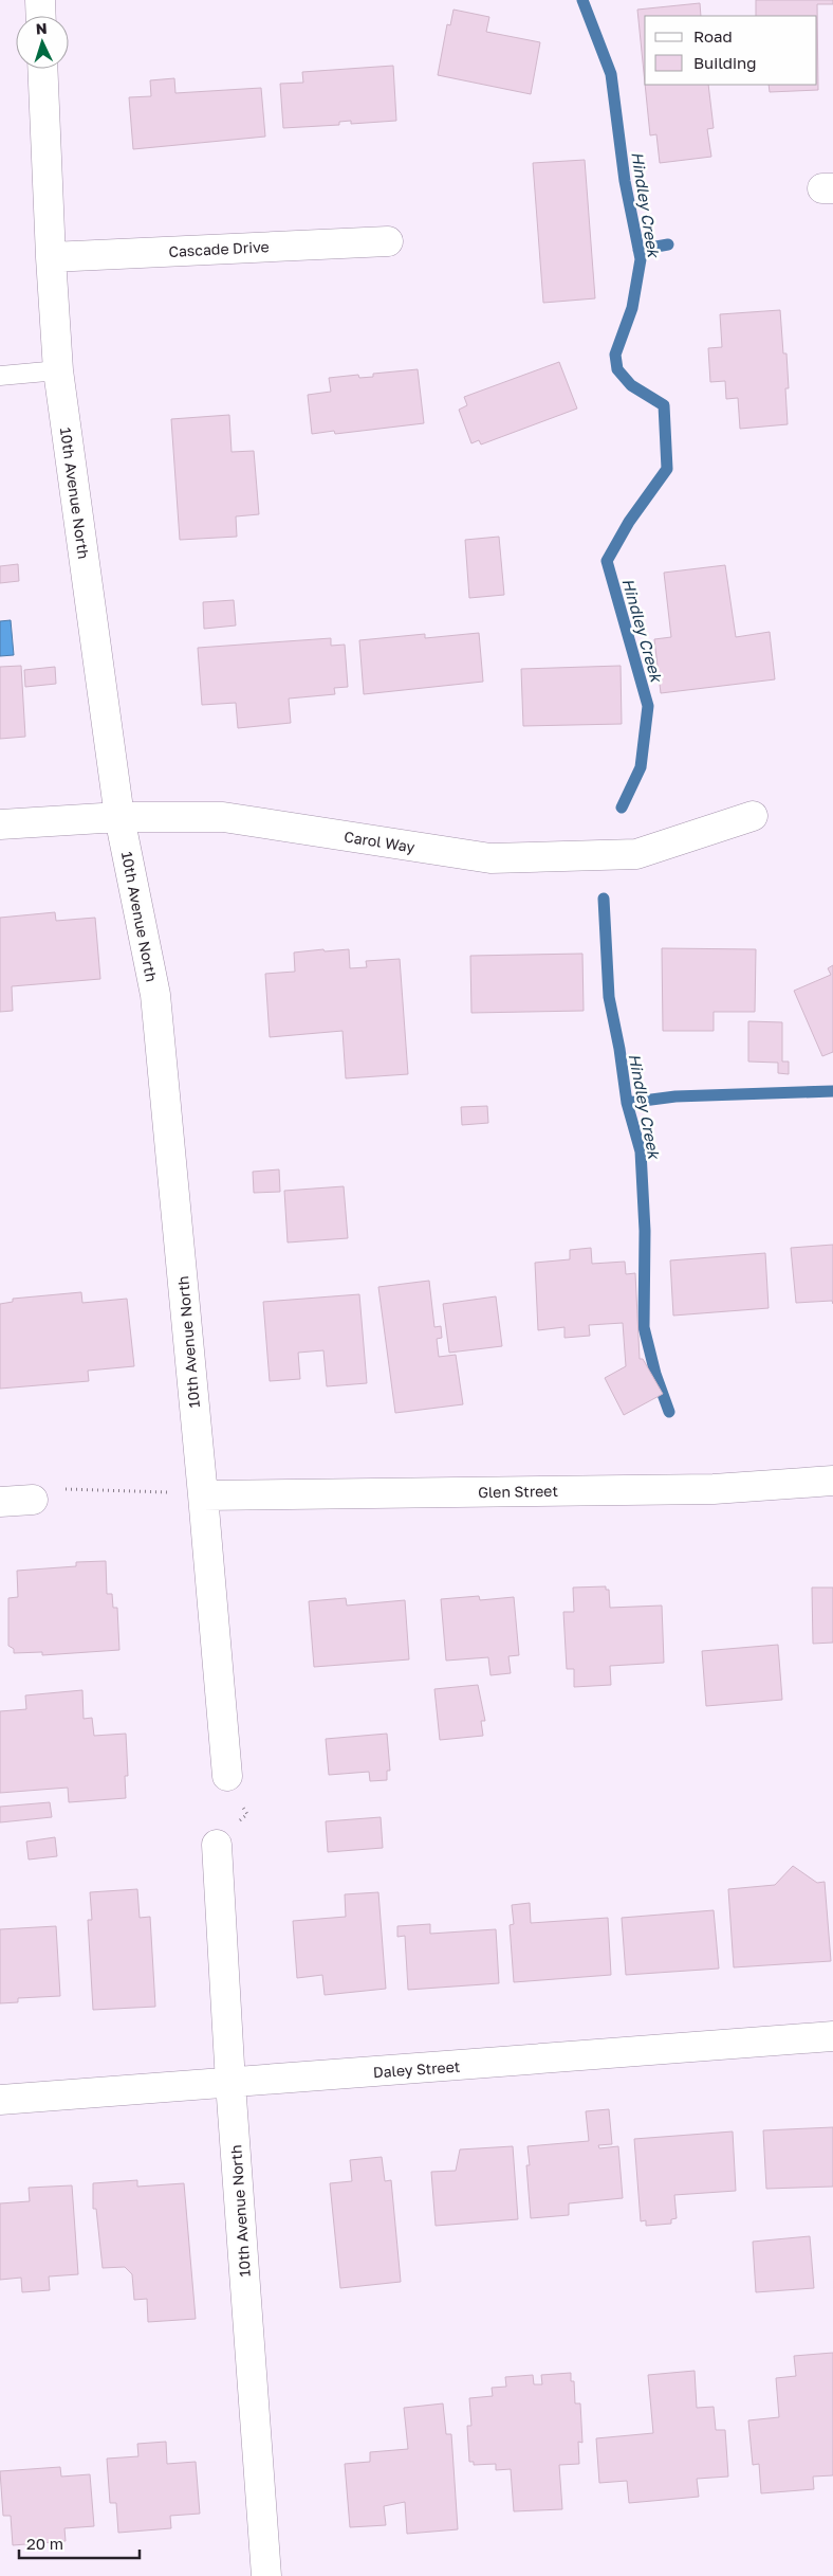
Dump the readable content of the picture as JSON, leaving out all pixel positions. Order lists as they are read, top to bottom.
{
  "streets": {
    "street": [
      "Cascade Drive",
      "10th Avenue North",
      "Carol Way",
      "Glen Street",
      "Daley Street"
    ]
  },
  "crossings": [
    ["Cascade Drive", "10th Avenue North"],
    ["10th Avenue North", "Carol Way"],
    ["10th Avenue North", "Glen Street"],
    ["10th Avenue North", "Daley Street"]
  ],
  "water": ["Hindley Creek"],
  "legend": ["Road", "Building"],
  "scale_bar": "20 m",
  "north": "top"
}
